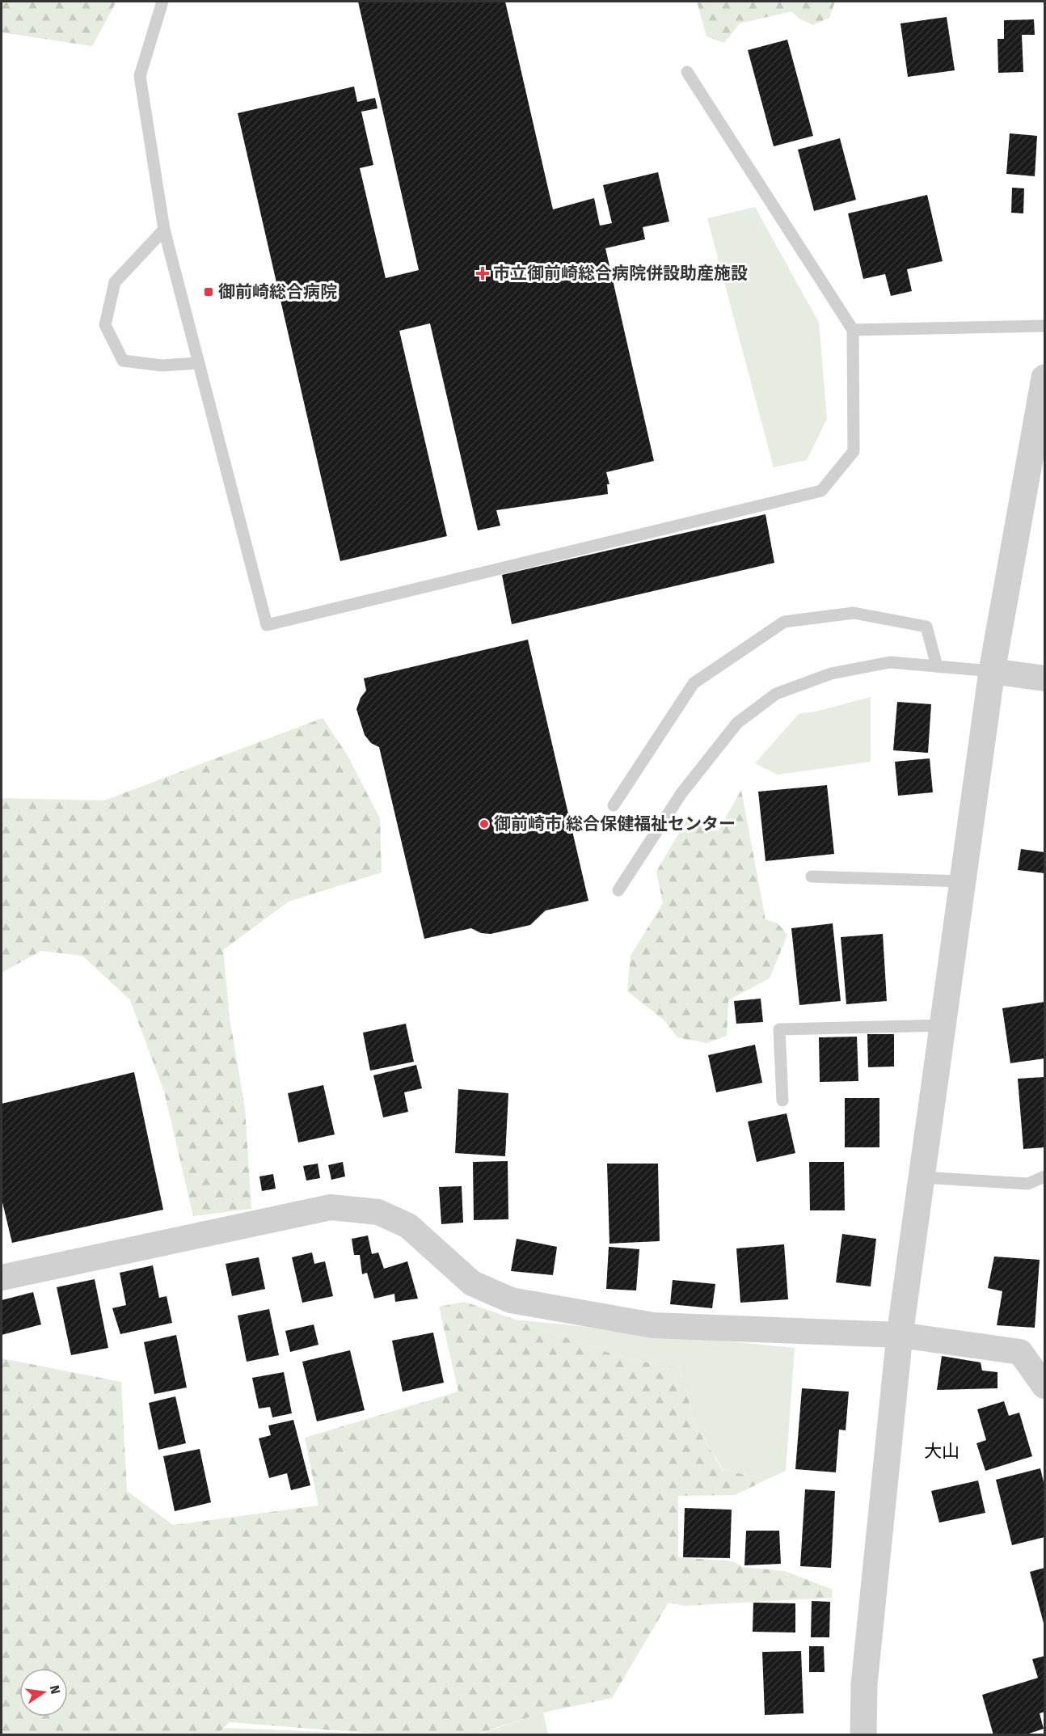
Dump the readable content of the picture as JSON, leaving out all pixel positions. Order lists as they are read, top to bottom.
{
  "districts": ["大山"],
  "places": {
    "health": ["市立御前崎総合病院併設助産施設"],
    "transit": ["御前崎総合病院"],
    "other": ["御前崎市 総合保健福祉センター"]
  },
  "north": "right"
}
